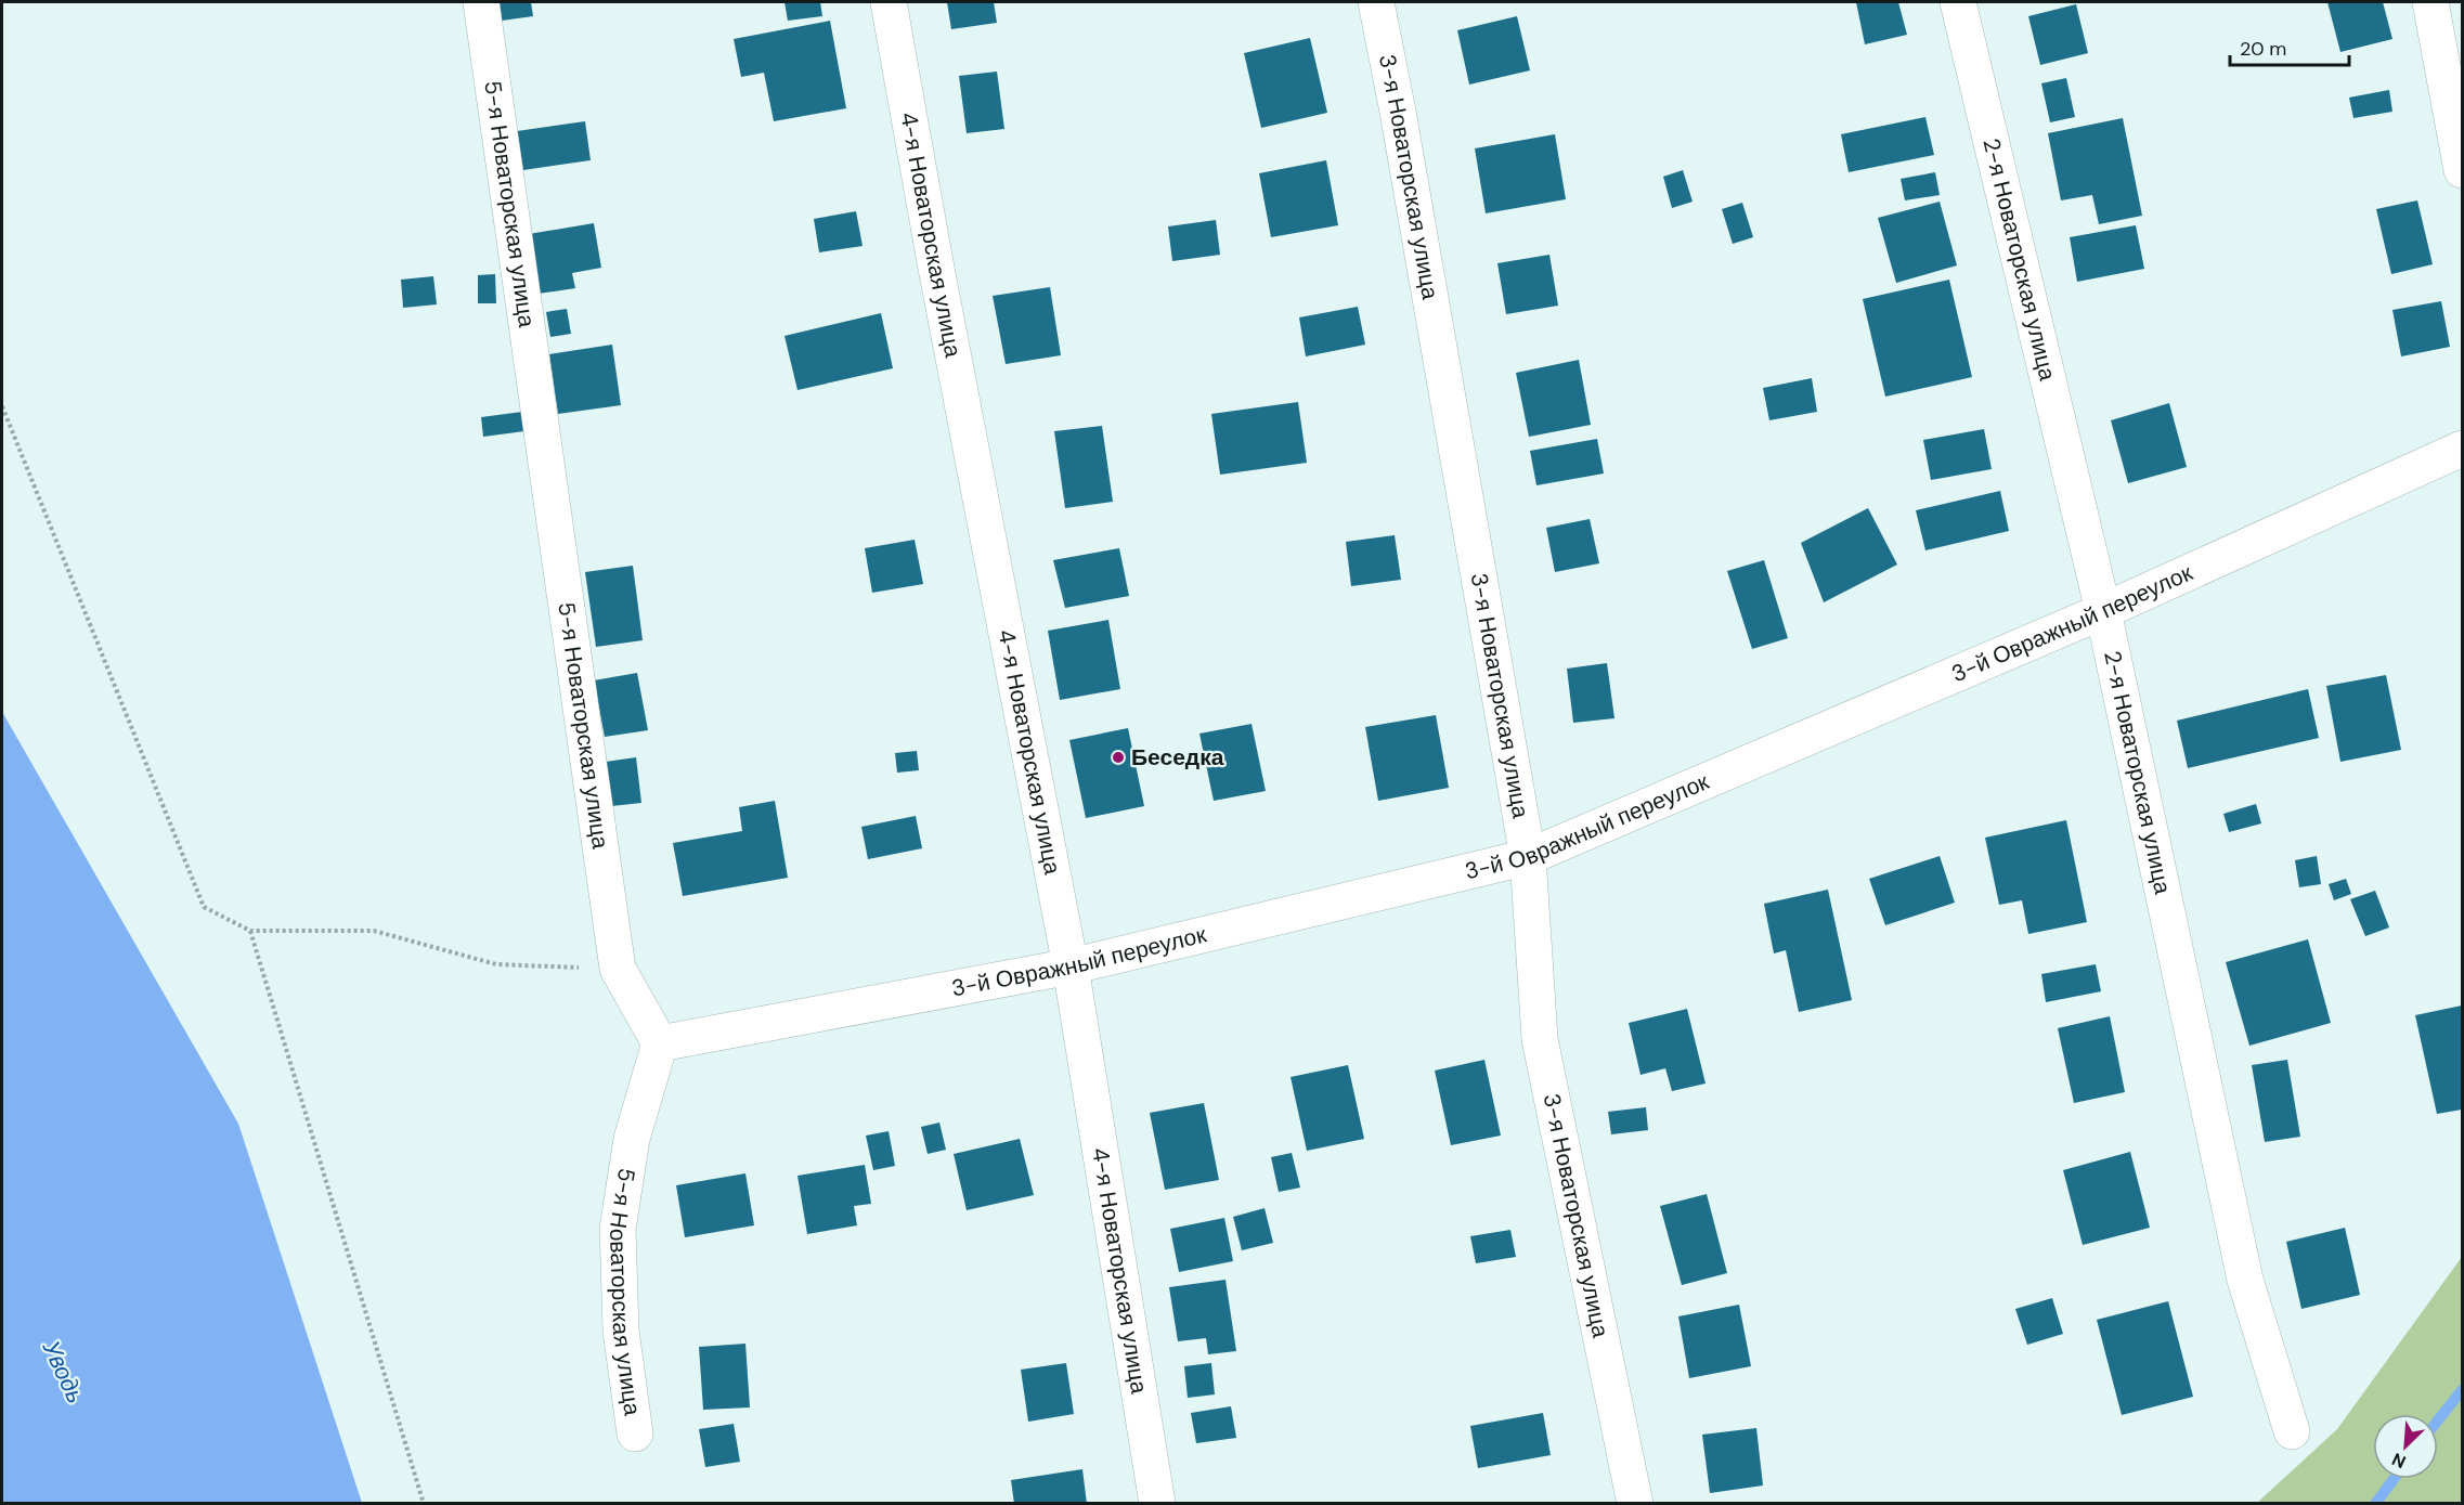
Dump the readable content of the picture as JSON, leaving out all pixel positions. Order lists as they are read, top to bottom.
{
  "streets": {
    "street": [
      "3-я Новаторская улица",
      "5-я Новаторская улица",
      "4-я Новаторская улица",
      "2-я Новаторская улица",
      "3-й Овражный переулок"
    ]
  },
  "crossings": [
    ["3-я Новаторская улица", "3-й Овражный переулок"],
    ["5-я Новаторская улица", "3-й Овражный переулок"],
    ["4-я Новаторская улица", "3-й Овражный переулок"],
    ["2-я Новаторская улица", "3-й Овражный переулок"]
  ],
  "water": ["Уводь"],
  "places": ["Беседка"],
  "scale_bar": "20 m",
  "north": "bottom left"
}
